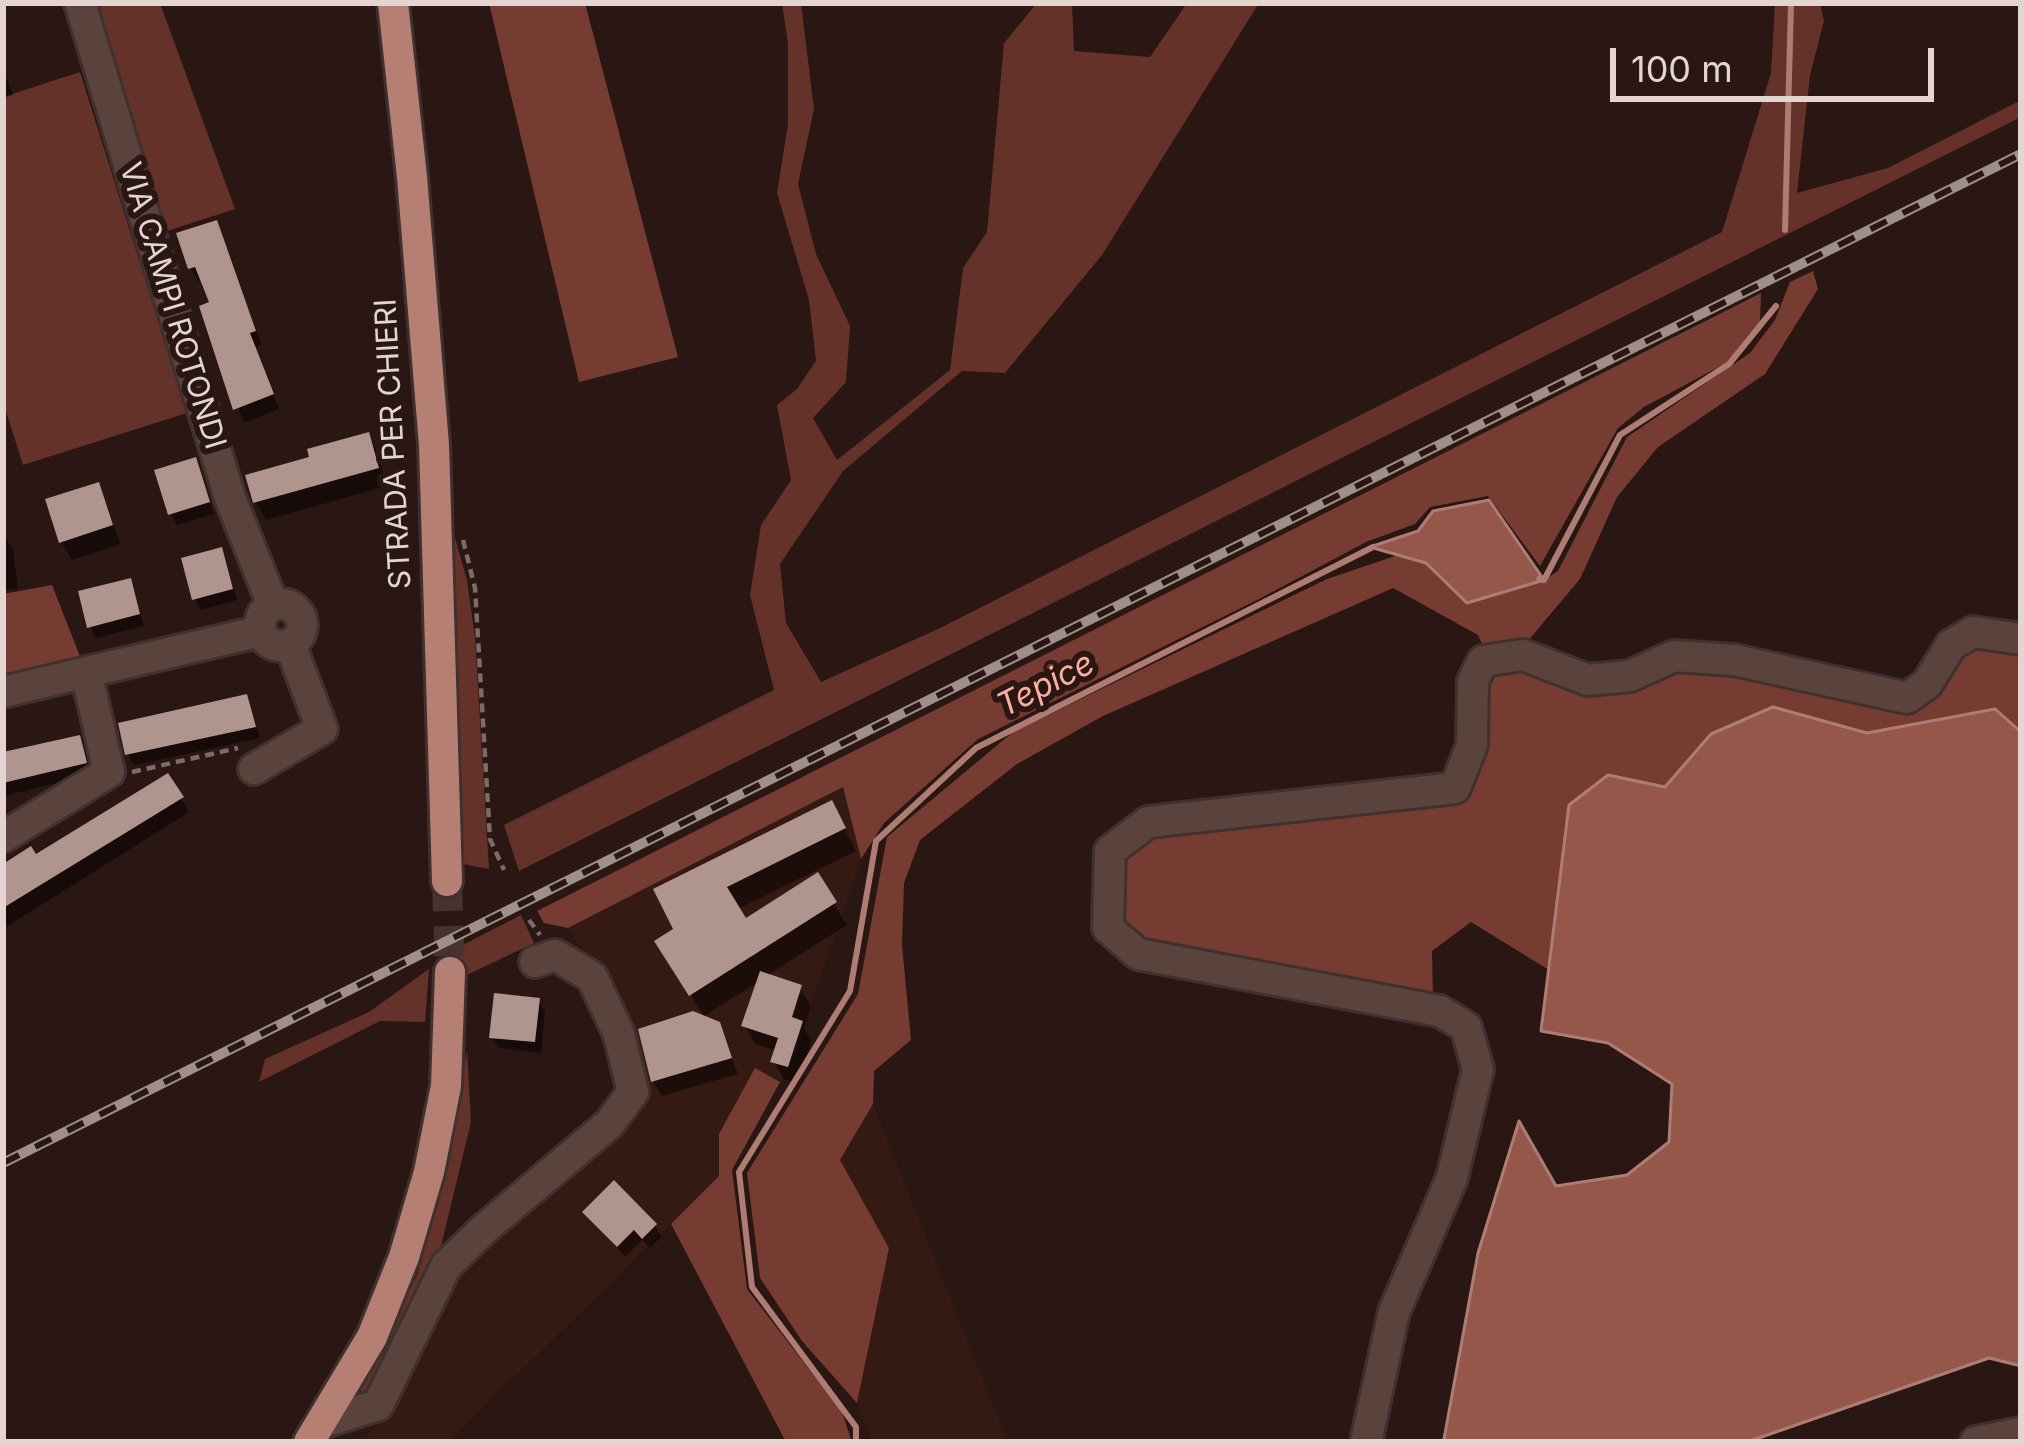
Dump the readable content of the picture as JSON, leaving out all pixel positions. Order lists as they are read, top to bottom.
{
  "streets": {
    "main road": ["STRADA PER CHIERI"],
    "street": ["VIA CAMPI ROTONDI"]
  },
  "water": ["Tepice"],
  "scale_bar": "100 m"
}
